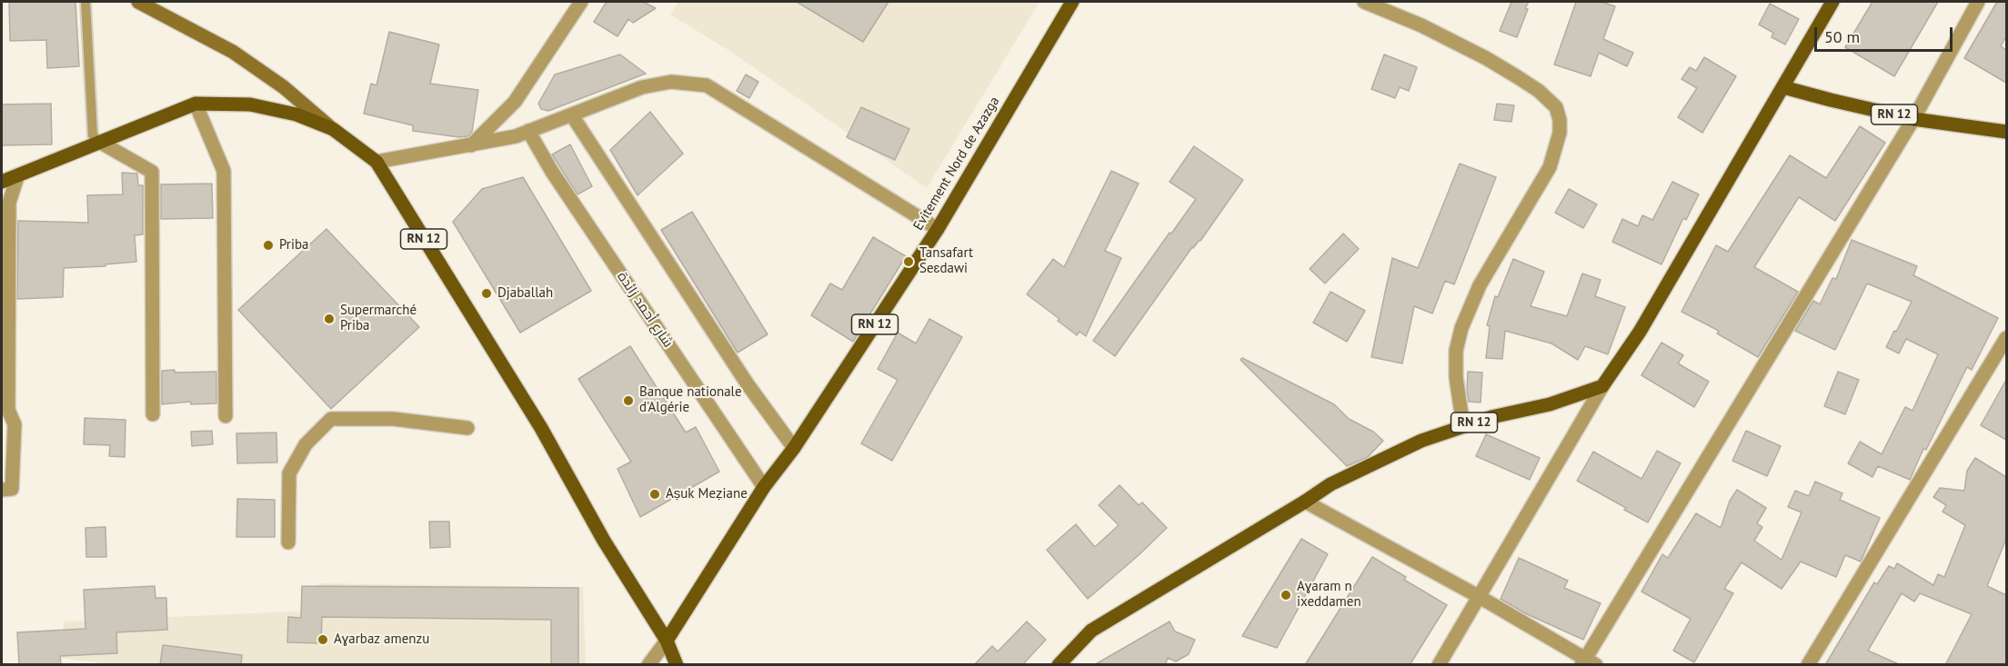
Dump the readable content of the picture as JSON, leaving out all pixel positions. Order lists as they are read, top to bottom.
{
  "streets": {
    "main road": ["RN 12", "Evitement Nord de Azazga"],
    "street": ["شارع أحمد زائدة"]
  },
  "crossings": [
    ["RN 12", "Evitement Nord de Azazga"],
    ["Evitement Nord de Azazga", "شارع أحمد زائدة"]
  ],
  "places": [
    "Priba",
    "Tansafart Seɛdawi",
    "Djaballah",
    "Supermarché Priba",
    "Banque nationale d'Algérie",
    "Aṣuk Meẓiane",
    "Aɣaram n ixeddamen",
    "Aɣarbaz amenzu"
  ],
  "scale_bar": "50 m"
}
